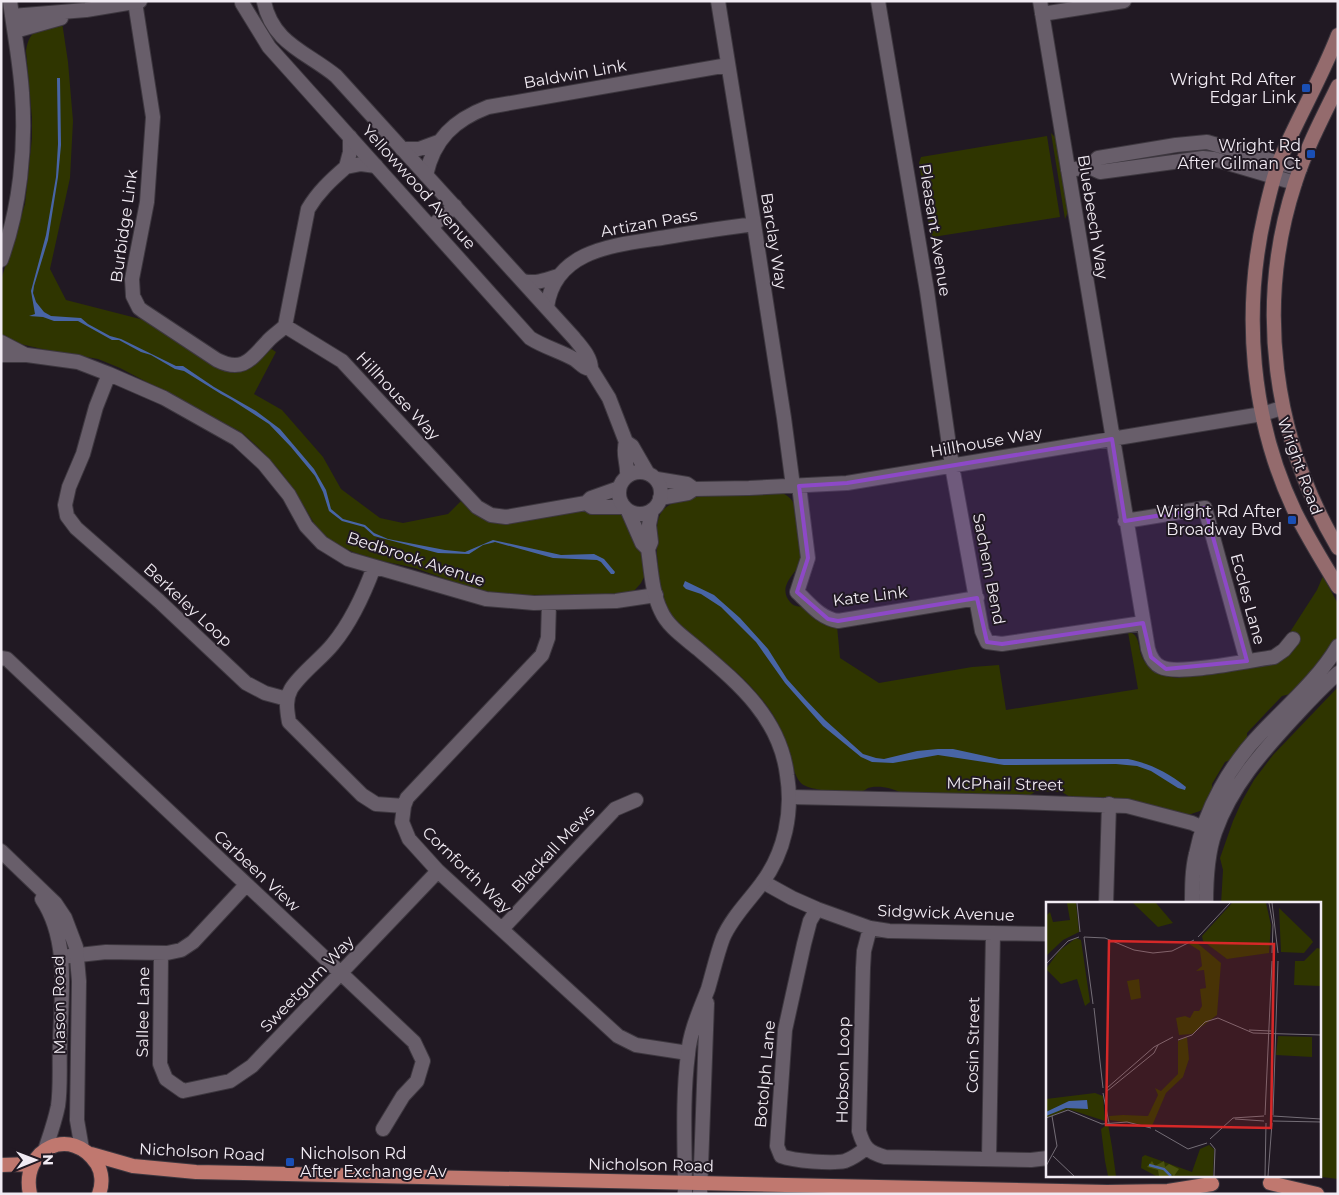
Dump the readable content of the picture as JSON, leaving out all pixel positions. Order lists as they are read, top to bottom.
{
  "streets": {
    "main road": ["Wright Road", "Nicholson Road"],
    "street": [
      "Baldwin Link",
      "Yellowwood Avenue",
      "Bluebeech Way",
      "Artizan Pass",
      "Burbidge Link",
      "Pleasant Avenue",
      "Barclay Way",
      "Hillhouse Way",
      "Bedbrook Avenue",
      "Sachem Bend",
      "Kate Link",
      "Eccles Lane",
      "Berkeley Loop",
      "McPhail Street",
      "Blackall Mews",
      "Cornforth Way",
      "Carbeen View",
      "Sidgwick Avenue",
      "Sweetgum Way",
      "Mason Road",
      "Sallee Lane",
      "Cosin Street",
      "Hobson Loop",
      "Botolph Lane"
    ]
  },
  "crossings": [
    ["Baldwin Link", "Yellowwood Avenue"],
    ["Baldwin Link", "Barclay Way"],
    ["Yellowwood Avenue", "Artizan Pass"],
    ["Yellowwood Avenue", "Hillhouse Way"],
    ["Bluebeech Way", "Hillhouse Way"],
    ["Bluebeech Way", "Sachem Bend"],
    ["Bluebeech Way", "Eccles Lane"],
    ["Artizan Pass", "Barclay Way"],
    ["Burbidge Link", "Hillhouse Way"],
    ["Pleasant Avenue", "Hillhouse Way"],
    ["Pleasant Avenue", "Sachem Bend"],
    ["Barclay Way", "Hillhouse Way"],
    ["Barclay Way", "Kate Link"],
    ["Hillhouse Way", "Wright Road"],
    ["Hillhouse Way", "Sachem Bend"],
    ["Hillhouse Way", "Kate Link"],
    ["Bedbrook Avenue", "Berkeley Loop"],
    ["Sachem Bend", "Kate Link"],
    ["Blackall Mews", "Cornforth Way"],
    ["Cornforth Way", "Sweetgum Way"],
    ["Carbeen View", "Sweetgum Way"],
    ["Sidgwick Avenue", "Cosin Street"],
    ["Sidgwick Avenue", "Hobson Loop"],
    ["Sidgwick Avenue", "Botolph Lane"],
    ["Sweetgum Way", "Sallee Lane"],
    ["Mason Road", "Nicholson Road"],
    ["Hobson Loop", "Botolph Lane"]
  ],
  "places": {
    "transit": [
      "Wright Rd After Edgar Link",
      "Wright Rd After Gilman Ct",
      "Wright Rd After Broadway Bvd",
      "Nicholson Rd After Exchange Av"
    ]
  },
  "north": "right"
}
